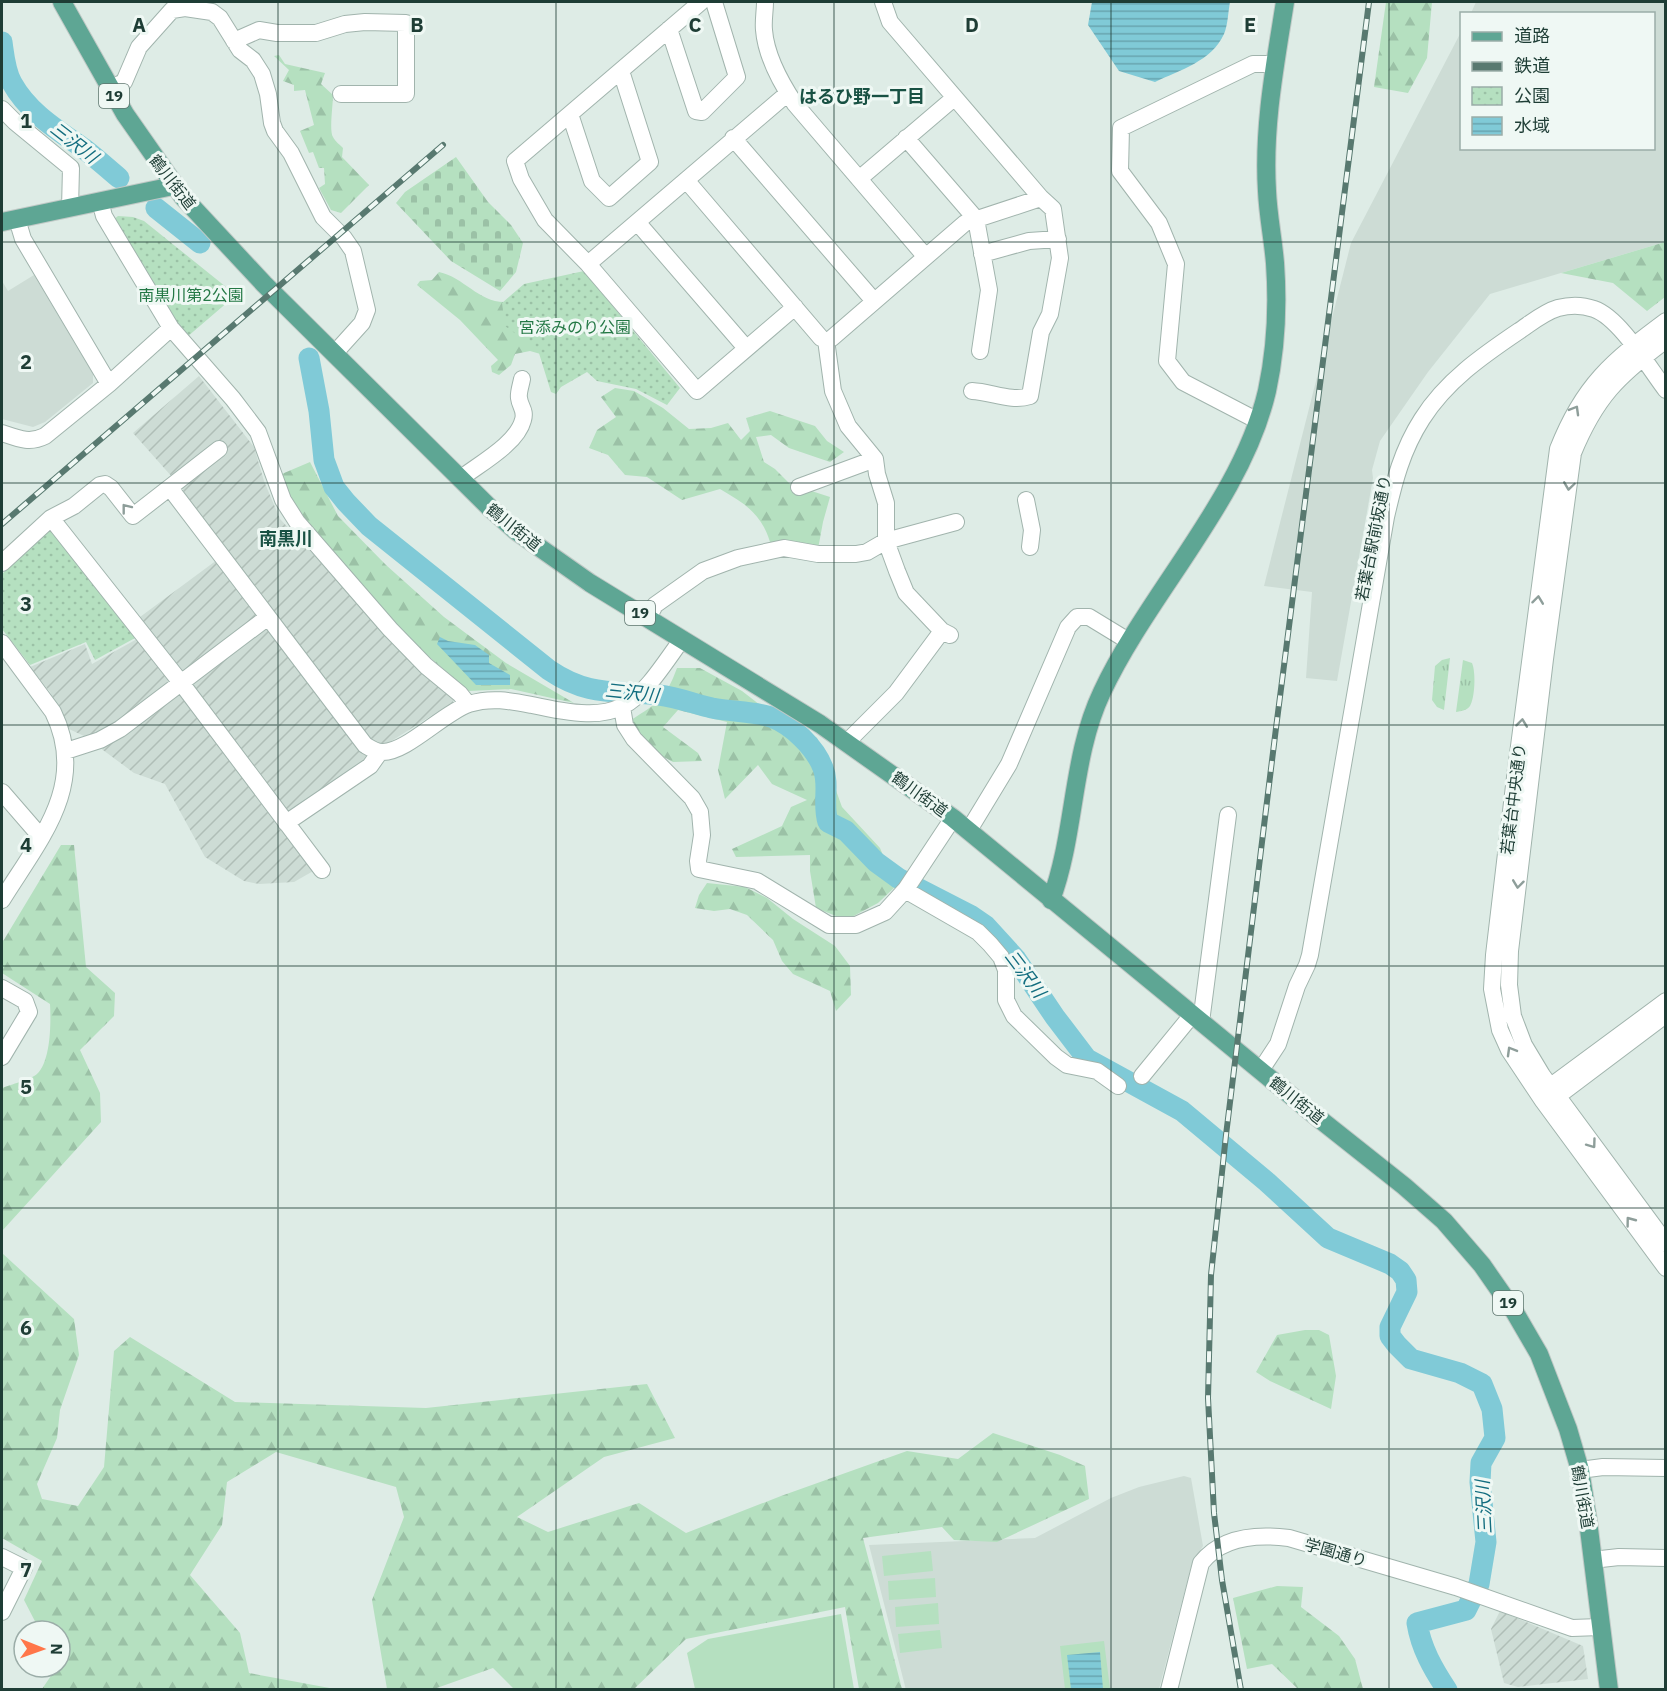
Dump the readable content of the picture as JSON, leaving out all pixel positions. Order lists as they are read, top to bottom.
{
  "streets": {
    "main road": ["19", "鶴川街道"],
    "street": ["若葉台駅前坂通り", "若葉台中央通り", "学園通り"]
  },
  "crossings": [
    ["鶴川街道", "学園通り"],
    ["若葉台駅前坂通り", "若葉台中央通り"]
  ],
  "districts": ["はるひ野一丁目", "南黒川"],
  "water": ["三沢川"],
  "parks": ["南黒川第2公園", "宮添みのり公園"],
  "legend": [
    "道路",
    "鉄道",
    "公園",
    "水域"
  ],
  "north": "right",
  "grid": {
    "columns": [
      "A",
      "B",
      "C",
      "D",
      "E"
    ],
    "rows": [
      "1",
      "2",
      "3",
      "4",
      "5",
      "6",
      "7"
    ]
  }
}
